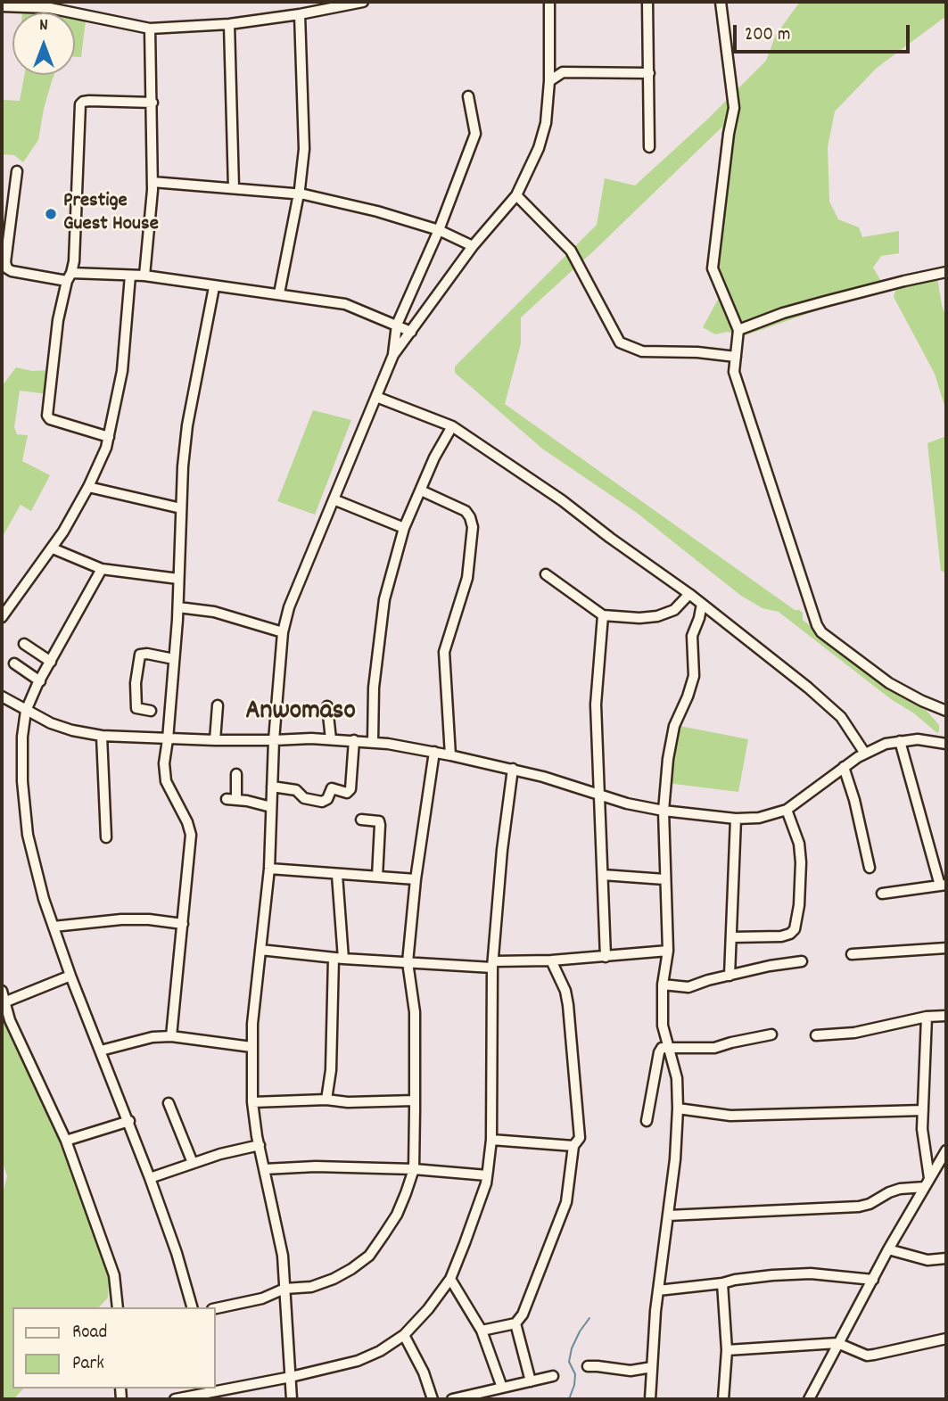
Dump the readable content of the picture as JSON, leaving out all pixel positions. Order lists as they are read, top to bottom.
{
  "districts": ["Anwomaso"],
  "places": ["Prestige Guest House"],
  "legend": ["Road", "Park"],
  "scale_bar": "200 m",
  "north": "top"
}
